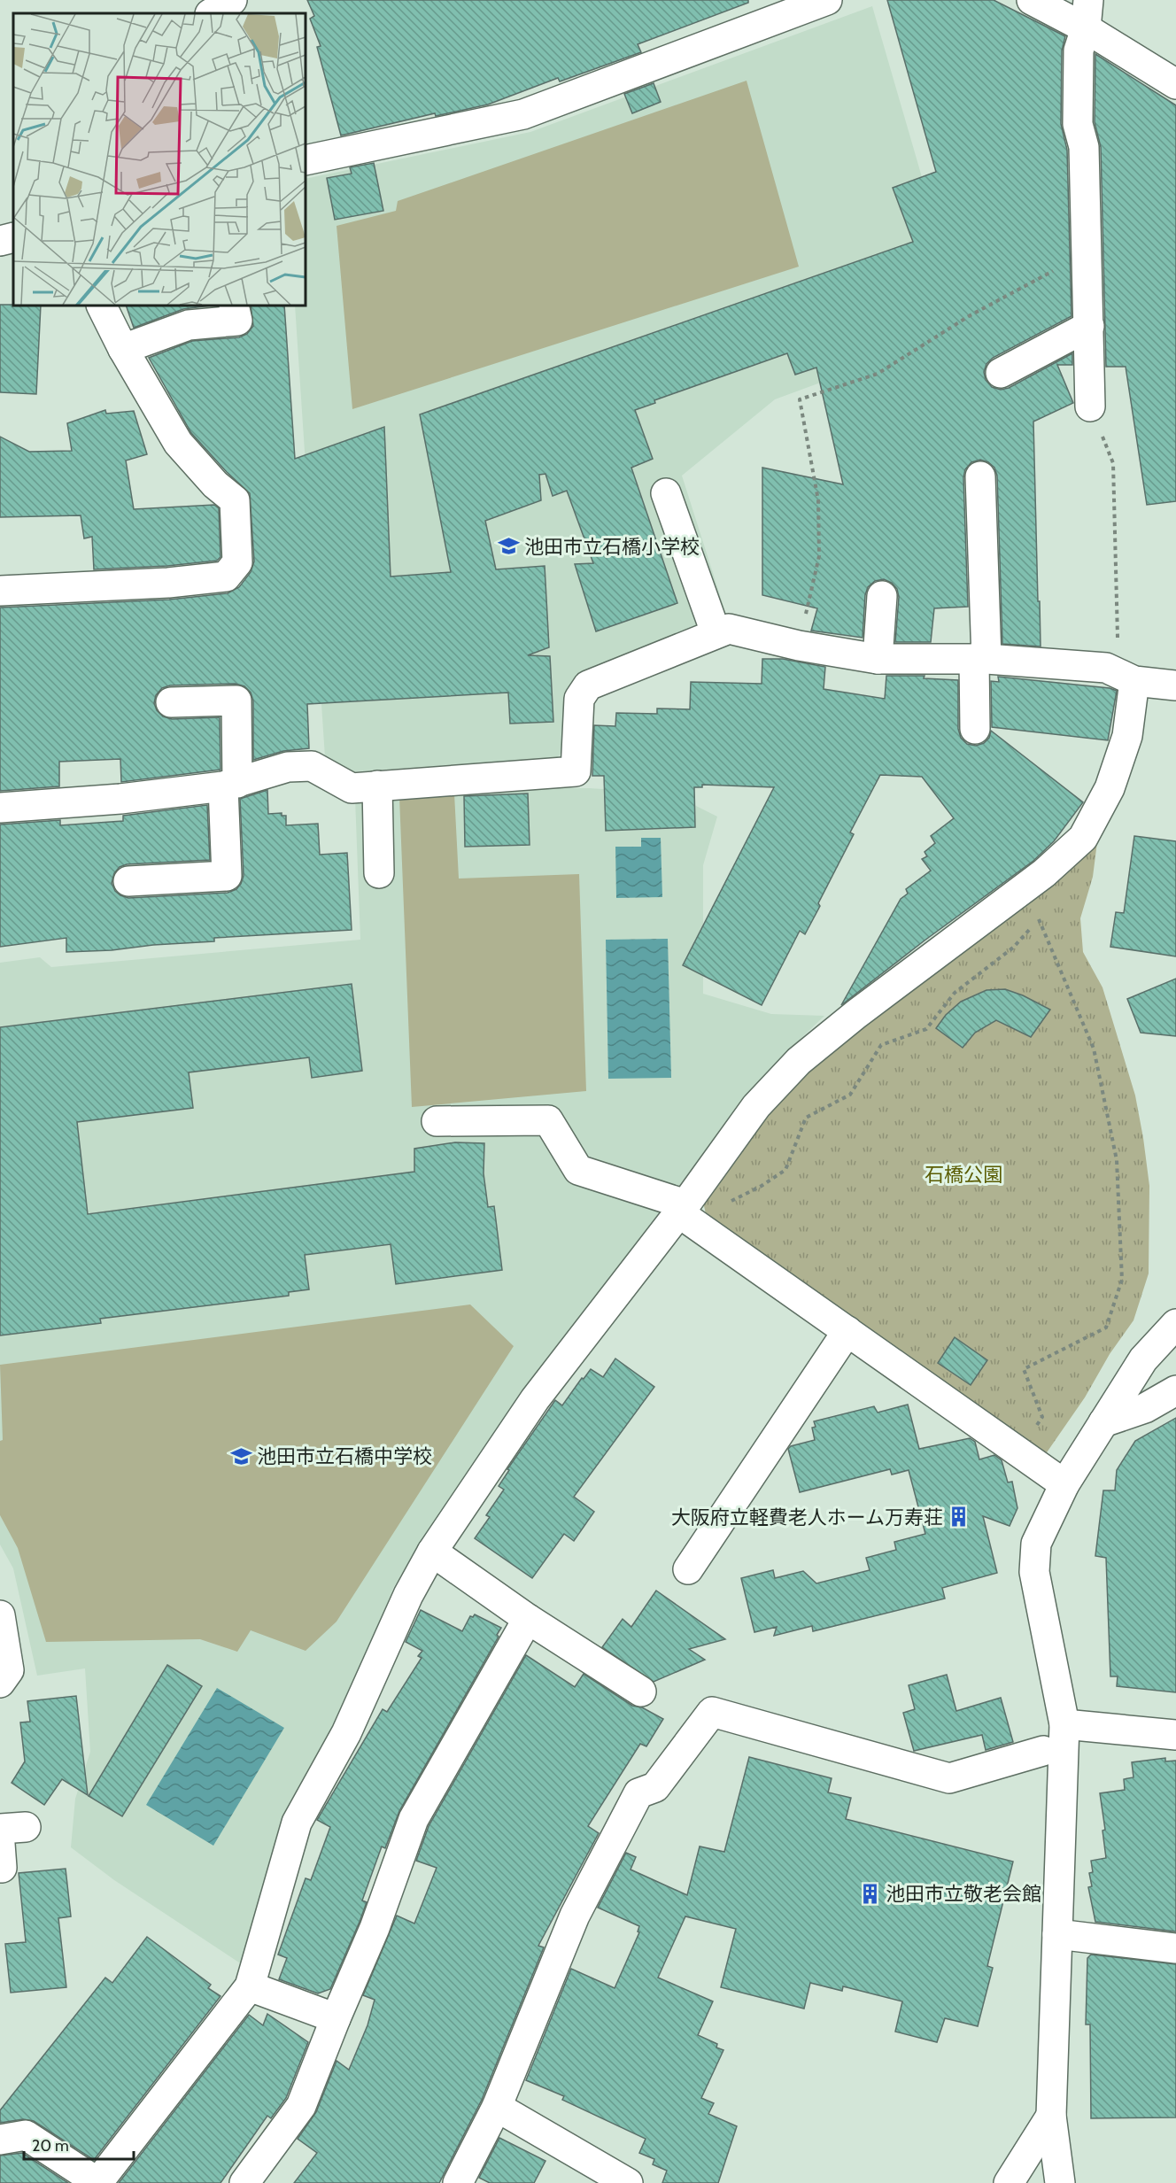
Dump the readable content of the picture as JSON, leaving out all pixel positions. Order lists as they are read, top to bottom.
{
  "parks": ["石橋公園"],
  "places": {
    "school or university": ["池田市立石橋小学校", "池田市立石橋中学校"],
    "building": ["大阪府立軽費老人ホーム万寿荘", "池田市立敬老会館"]
  },
  "scale_bar": "20 m"
}
